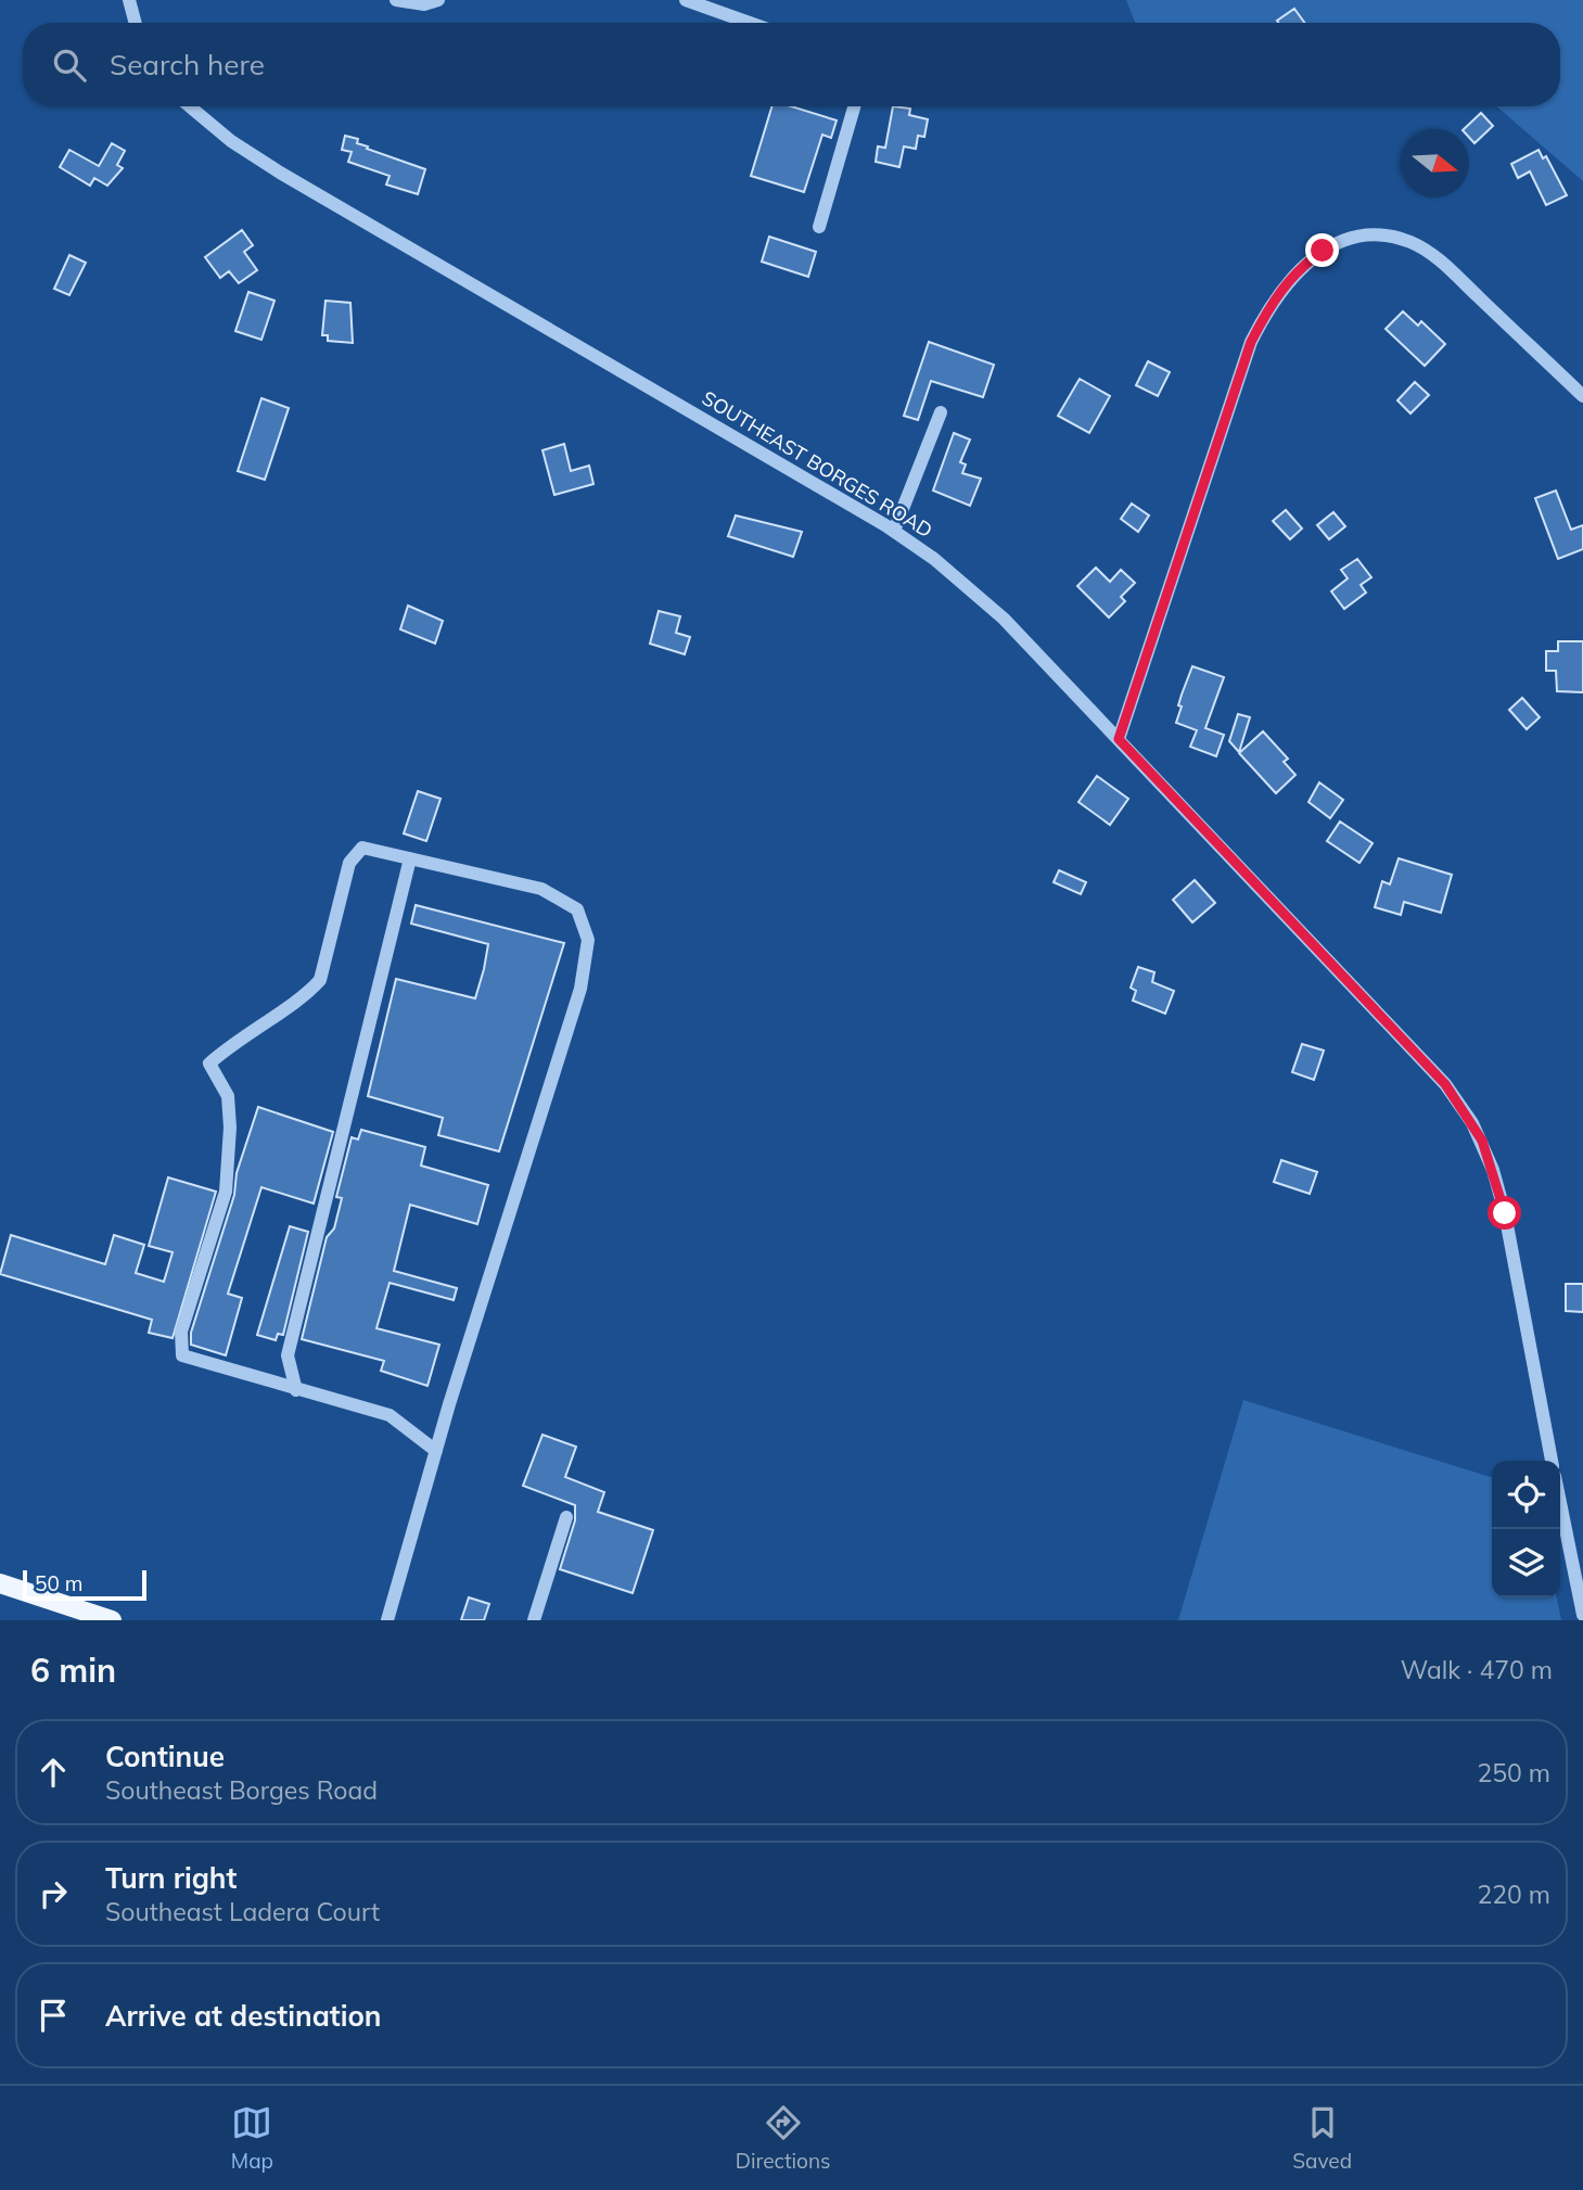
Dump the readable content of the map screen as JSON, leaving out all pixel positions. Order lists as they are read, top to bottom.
{
  "streets": {
    "street": ["SOUTHEAST BORGES ROAD"]
  },
  "scale_bar": "50 m",
  "north": "right",
  "page": {
    "search": "Search here",
    "scale": "50 m",
    "heading": ["6 min", "Walk · 470 m"],
    "list": [
      ["Continue", "Southeast Borges Road", "250 m"],
      ["Turn right", "Southeast Ladera Court", "220 m"],
      "Arrive at destination"
    ],
    "nav": ["Map", "Directions", "Saved"]
  }
}
